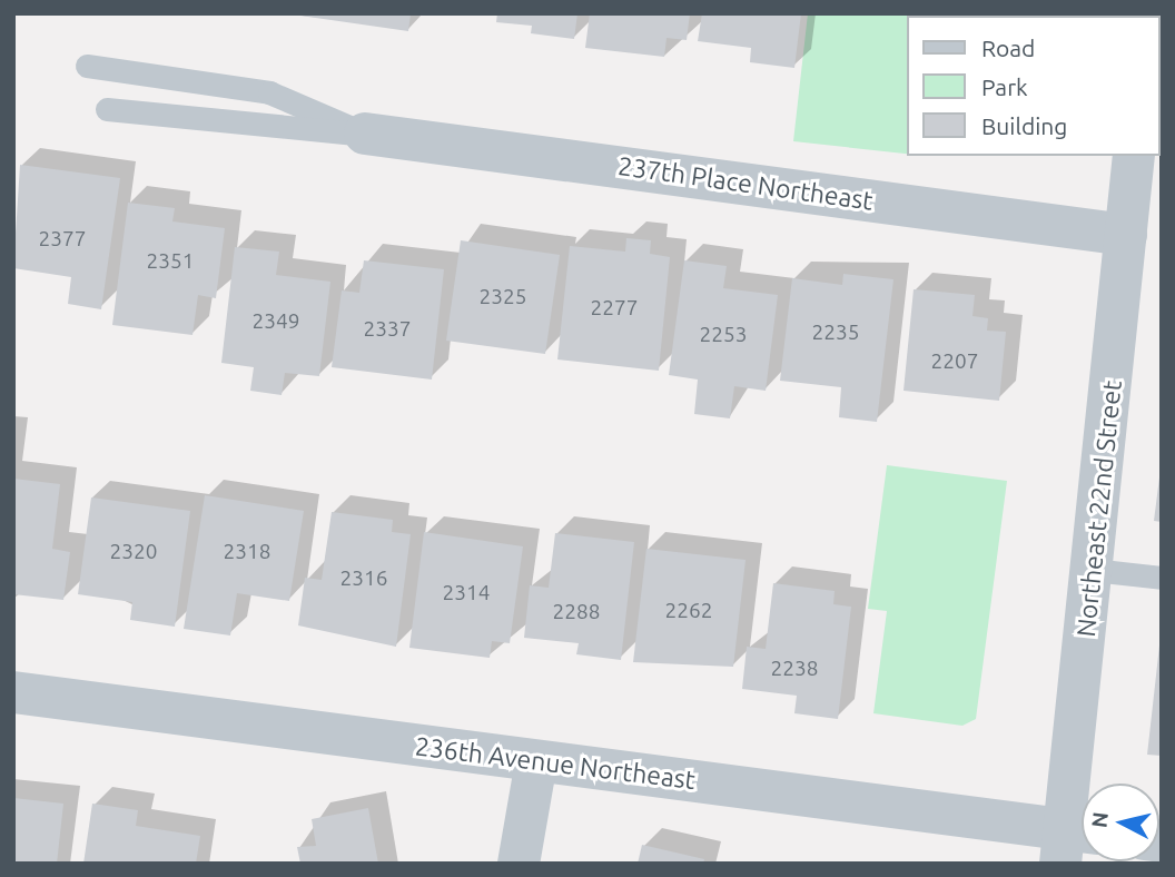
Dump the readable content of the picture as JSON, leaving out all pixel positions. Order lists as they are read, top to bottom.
{
  "streets": {
    "street": ["237th Place Northeast", "Northeast 22nd Street", "236th Avenue Northeast"]
  },
  "crossings": [
    ["237th Place Northeast", "Northeast 22nd Street"],
    ["Northeast 22nd Street", "236th Avenue Northeast"]
  ],
  "house_numbers": [
    "2377",
    "2351",
    "2325",
    "2277",
    "2349",
    "2337",
    "2235",
    "2253",
    "2207",
    "2320",
    "2318",
    "2316",
    "2314",
    "2262",
    "2288",
    "2238"
  ],
  "legend": ["Road", "Park", "Building"],
  "north": "left"
}
